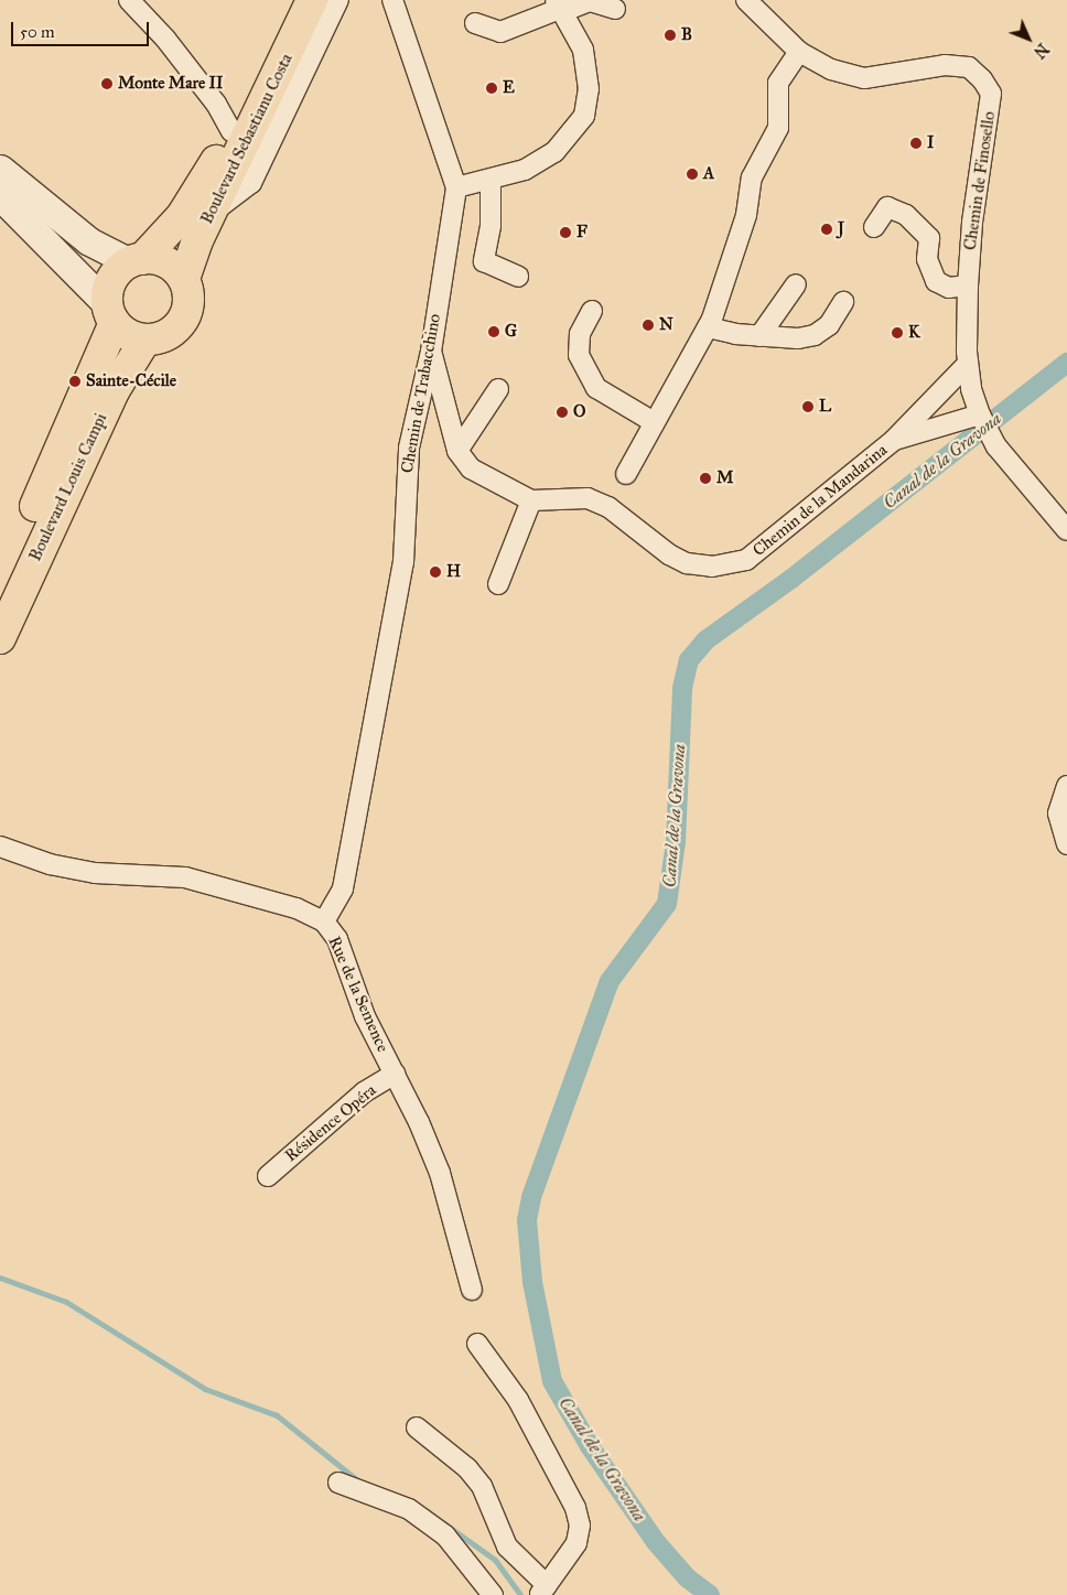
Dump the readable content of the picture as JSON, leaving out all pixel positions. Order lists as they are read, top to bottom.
{
  "streets": {
    "main road": ["Boulevard Sebastianu Costa", "Boulevard Louis Campi"],
    "street": [
      "Chemin de Finosello",
      "Chemin de Trabacchino",
      "Chemin de la Mandarina",
      "Rue de la Semence",
      "Résidence Opéra"
    ]
  },
  "crossings": [
    ["Boulevard Sebastianu Costa", "Boulevard Louis Campi"],
    ["Chemin de Finosello", "Chemin de la Mandarina"],
    ["Chemin de Trabacchino", "Rue de la Semence"],
    ["Rue de la Semence", "Résidence Opéra"]
  ],
  "water": ["Canal de la Gravona"],
  "places": [
    "B",
    "Monte Mare II",
    "E",
    "I",
    "A",
    "J",
    "F",
    "N",
    "G",
    "K",
    "Sainte-Cécile",
    "L",
    "O",
    "M",
    "H"
  ],
  "scale_bar": "50 m",
  "north": "bottom right"
}
